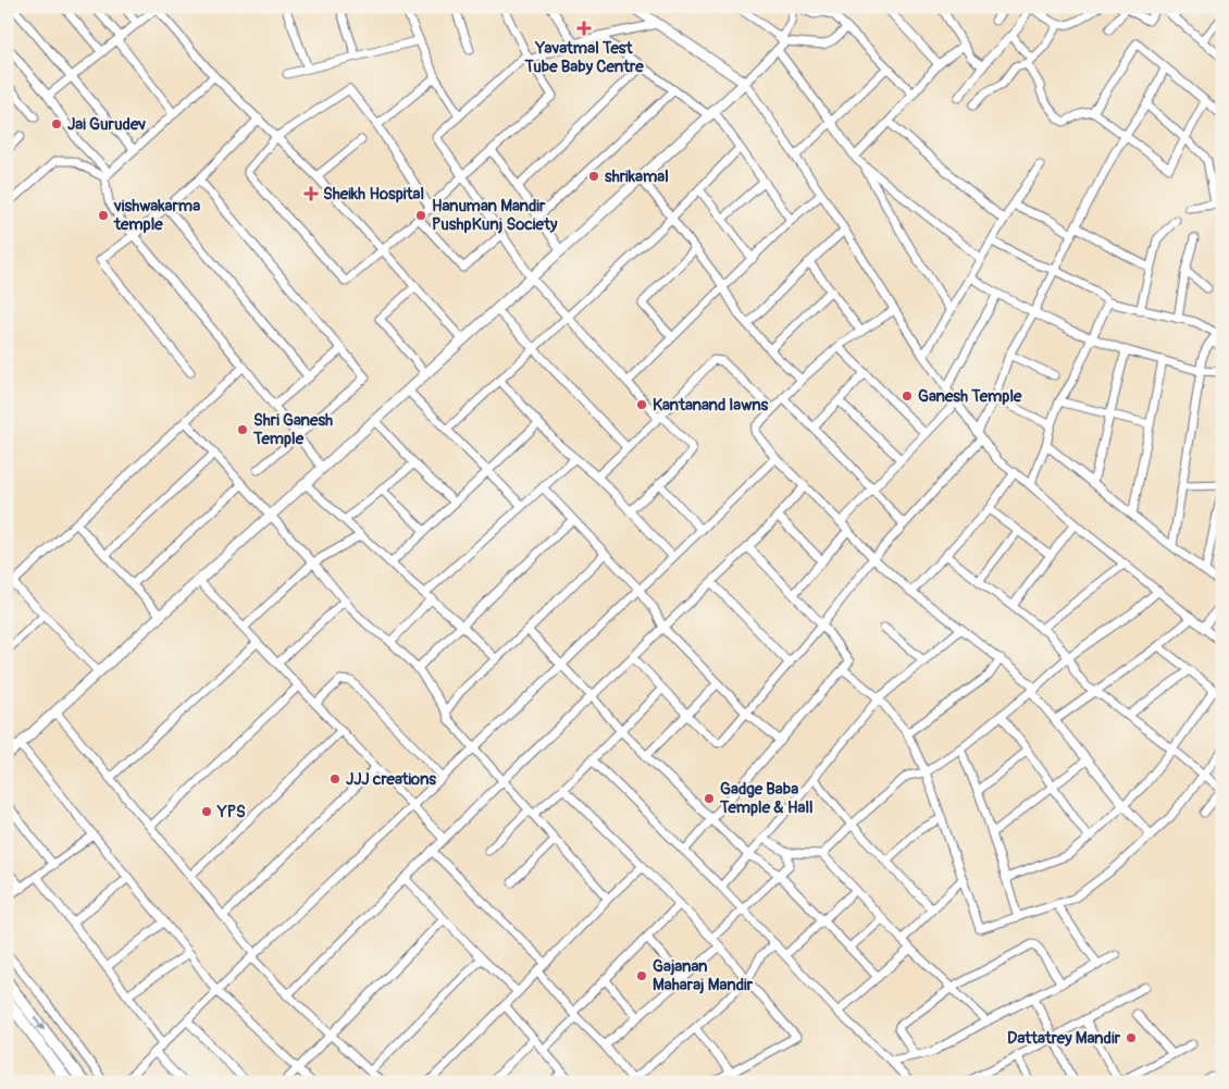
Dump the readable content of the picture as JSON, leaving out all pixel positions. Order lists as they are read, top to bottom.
{
  "places": {
    "health": ["Yavatmal Test Tube Baby Centre", "Sheikh Hospital"],
    "other": [
      "Jai Gurudev",
      "shrikamal",
      "vishwakarma temple",
      "Hanuman Mandir PushpKunj Society",
      "Ganesh Temple",
      "Kantanand lawns",
      "Shri Ganesh Temple",
      "JJJ creations",
      "Gadge Baba Temple & Hall",
      "YPS",
      "Gajanan Maharaj Mandir",
      "Dattatrey Mandir"
    ]
  }
}
